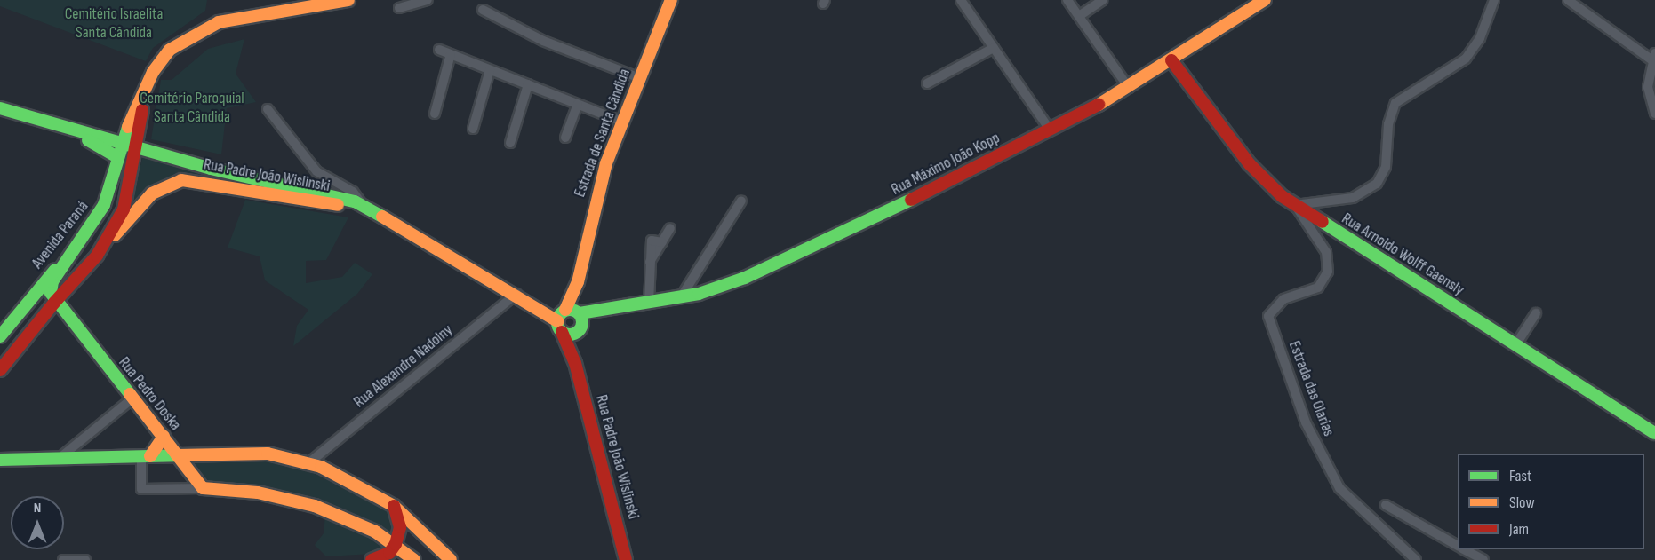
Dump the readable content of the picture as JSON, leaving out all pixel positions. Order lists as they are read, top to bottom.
{
  "streets": {
    "main road": [
      "Estrada de Santa Cândida",
      "Rua Máximo João Kopp",
      "Rua Padre João Wislinski",
      "Avenida Paraná",
      "Rua Arnoldo Wolff Gaensly",
      "Rua Pedro Doska"
    ],
    "street": ["Rua Alexandre Nadolny", "Estrada das Olarias"]
  },
  "crossings": [
    ["Estrada de Santa Cândida", "Rua Máximo João Kopp"],
    ["Estrada de Santa Cândida", "Rua Padre João Wislinski"],
    ["Rua Máximo João Kopp", "Rua Padre João Wislinski"],
    ["Rua Máximo João Kopp", "Rua Arnoldo Wolff Gaensly"],
    ["Rua Padre João Wislinski", "Avenida Paraná"],
    ["Rua Padre João Wislinski", "Rua Alexandre Nadolny"],
    ["Rua Arnoldo Wolff Gaensly", "Estrada das Olarias"]
  ],
  "parks": ["Cemitério Israelita Santa Cândida", "Cemitério Paroquial Santa Cândida"],
  "legend": ["Fast", "Slow", "Jam"],
  "north": "top"
}
